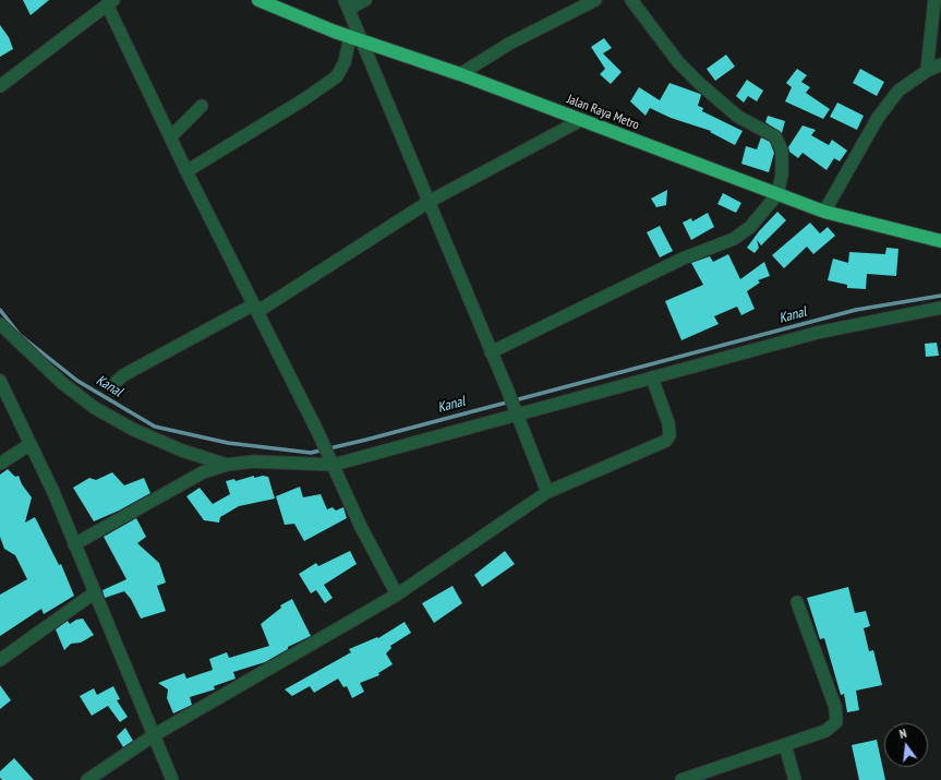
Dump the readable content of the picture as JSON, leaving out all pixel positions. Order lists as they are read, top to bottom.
{
  "streets": {
    "highway": ["Jalan Raya Metro"]
  },
  "water": ["Kanal"],
  "north": "top"
}
